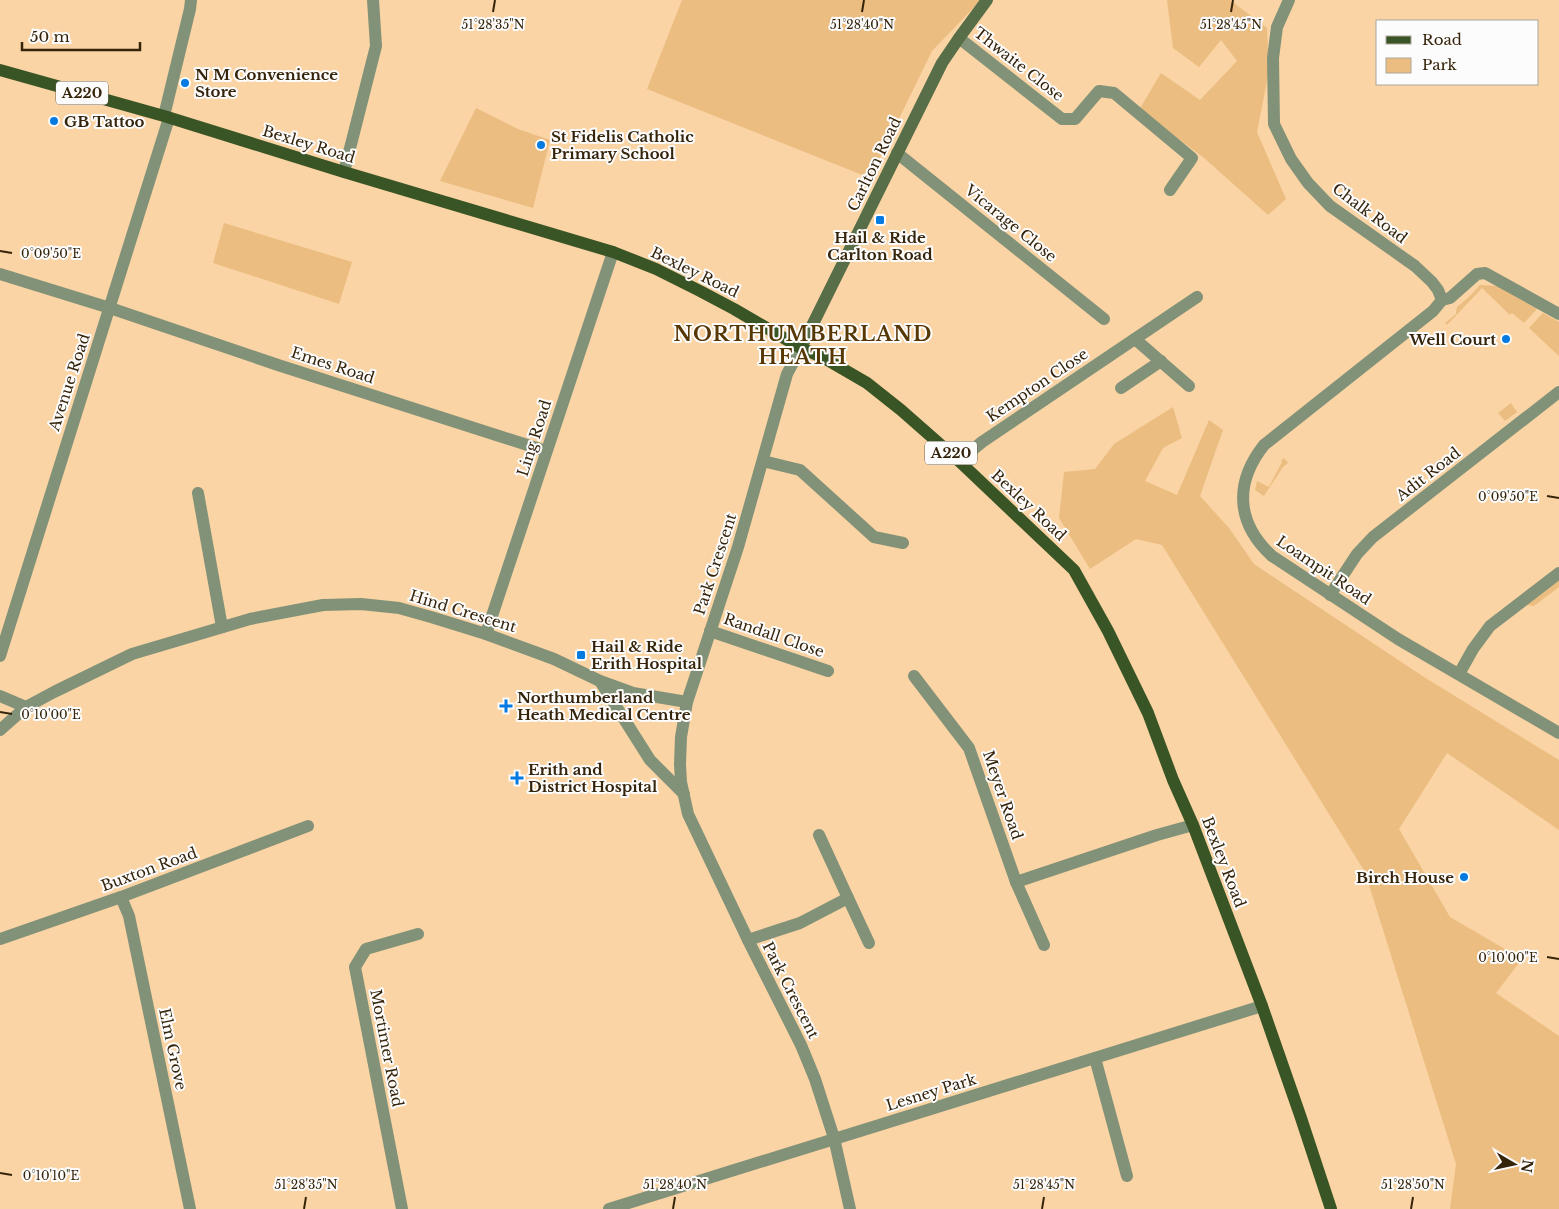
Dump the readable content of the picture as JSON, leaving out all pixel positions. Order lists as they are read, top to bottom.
{
  "streets": {
    "main road": ["A220", "Bexley Road"],
    "street": [
      "Thwaite Close",
      "Carlton Road",
      "Chalk Road",
      "Vicarage Close",
      "Emes Road",
      "Avenue Road",
      "Kempton Close",
      "Ling Road",
      "Adit Road",
      "Park Crescent",
      "Loampit Road",
      "Hind Crescent",
      "Randall Close",
      "Meyer Road",
      "Buxton Road",
      "Mortimer Road",
      "Elm Grove",
      "Lesney Park"
    ]
  },
  "crossings": [
    ["Thwaite Close", "Carlton Road"],
    ["Bexley Road", "Carlton Road"],
    ["Bexley Road", "Avenue Road"],
    ["Bexley Road", "Kempton Close"],
    ["Bexley Road", "Ling Road"],
    ["Bexley Road", "Park Crescent"],
    ["Bexley Road", "Lesney Park"],
    ["Carlton Road", "Vicarage Close"],
    ["Carlton Road", "Park Crescent"],
    ["Chalk Road", "Loampit Road"],
    ["Emes Road", "Avenue Road"],
    ["Emes Road", "Ling Road"],
    ["Ling Road", "Hind Crescent"],
    ["Adit Road", "Loampit Road"],
    ["Park Crescent", "Hind Crescent"],
    ["Park Crescent", "Randall Close"],
    ["Park Crescent", "Lesney Park"],
    ["Buxton Road", "Elm Grove"]
  ],
  "districts": ["NORTHUMBERLAND HEATH"],
  "places": {
    "other": [
      "N M Convenience Store",
      "GB Tattoo",
      "St Fidelis Catholic Primary School",
      "Well Court",
      "Birch House"
    ],
    "transit": ["Hail & Ride Carlton Road", "Hail & Ride Erith Hospital"],
    "health": ["Northumberland Heath Medical Centre", "Erith and District Hospital"]
  },
  "legend": ["Road", "Park"],
  "scale_bar": "50 m",
  "north": "right",
  "coordinates": [
    "51°28'35\"N",
    "51°28'40\"N",
    "51°28'45\"N",
    "0°09'50\"E",
    "0°10'00\"E",
    "0°10'10\"E",
    "51°28'50\"N"
  ]
}
